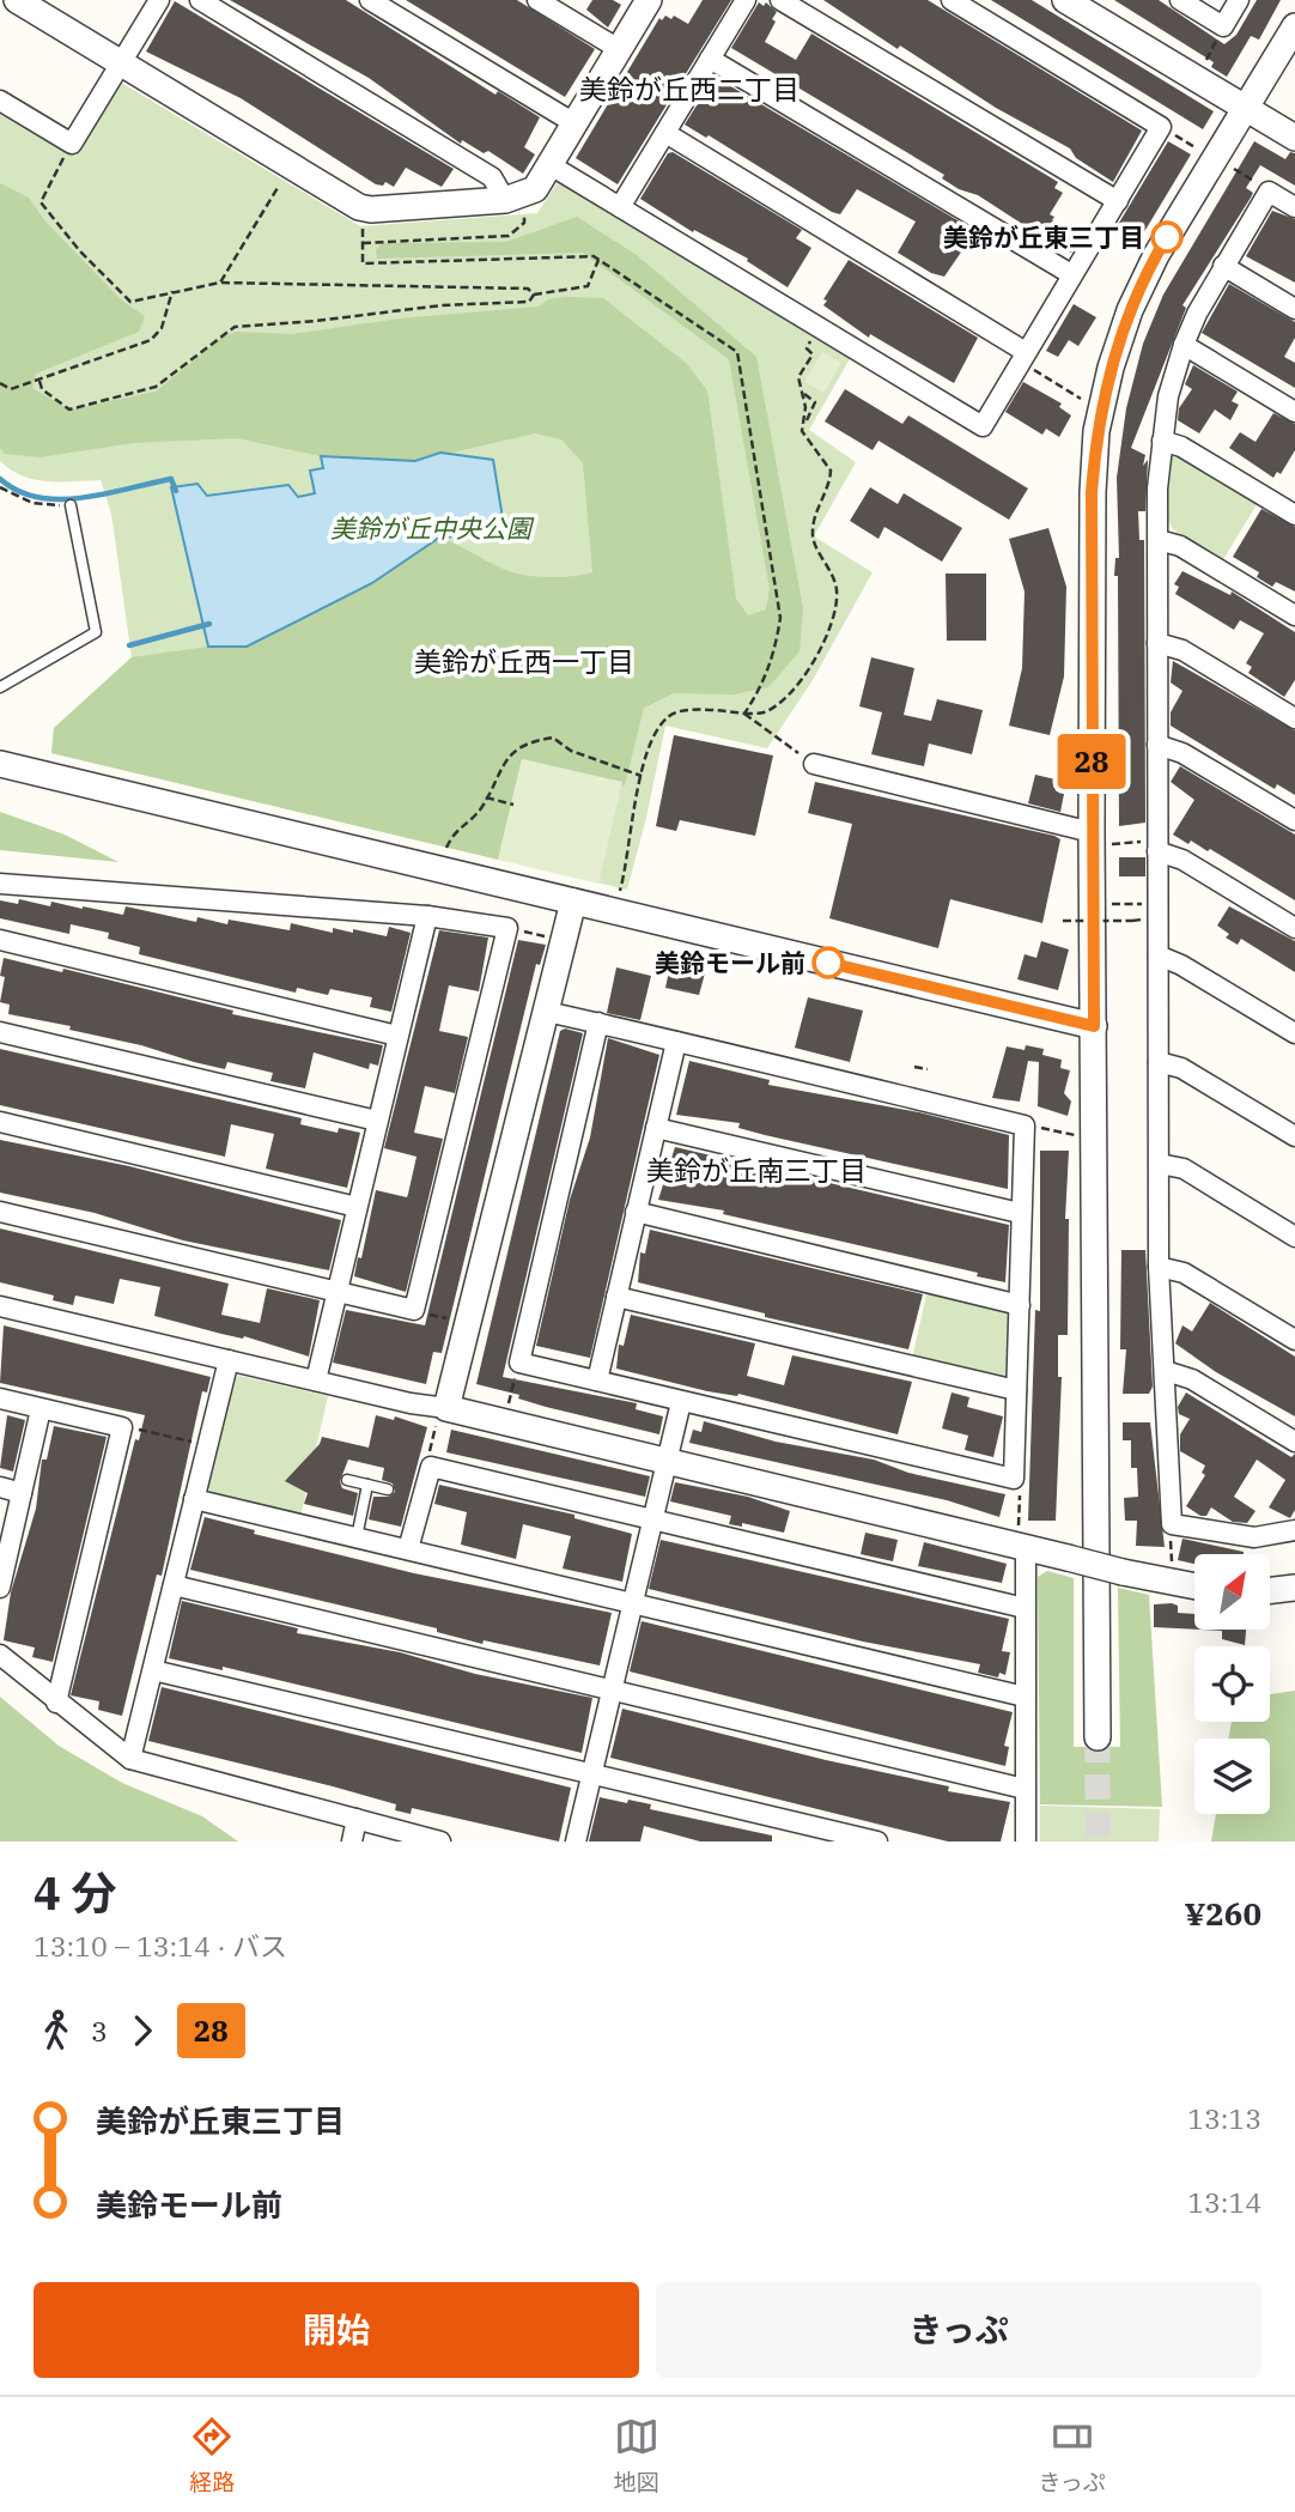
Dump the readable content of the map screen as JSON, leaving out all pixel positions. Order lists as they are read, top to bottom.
{
  "districts": ["美鈴が丘西二丁目", "美鈴が丘西一丁目", "美鈴が丘南三丁目"],
  "parks": ["美鈴が丘中央公園"],
  "places": ["美鈴が丘東三丁目", "美鈴モール前"],
  "lines": ["bus line 28"],
  "north": "top right",
  "page": {
    "on_map": "28",
    "heading": ["4 分", "13:10 – 13:14 · バス", "¥260"],
    "legs": ["3", "28"],
    "list": [
      {
        "name": "美鈴が丘東三丁目",
        "value": "13:13"
      },
      {
        "name": "美鈴モール前",
        "value": "13:14"
      }
    ],
    "buttons": ["開始", "きっぷ"],
    "tabs": ["経路", "地図", "きっぷ"]
  }
}
